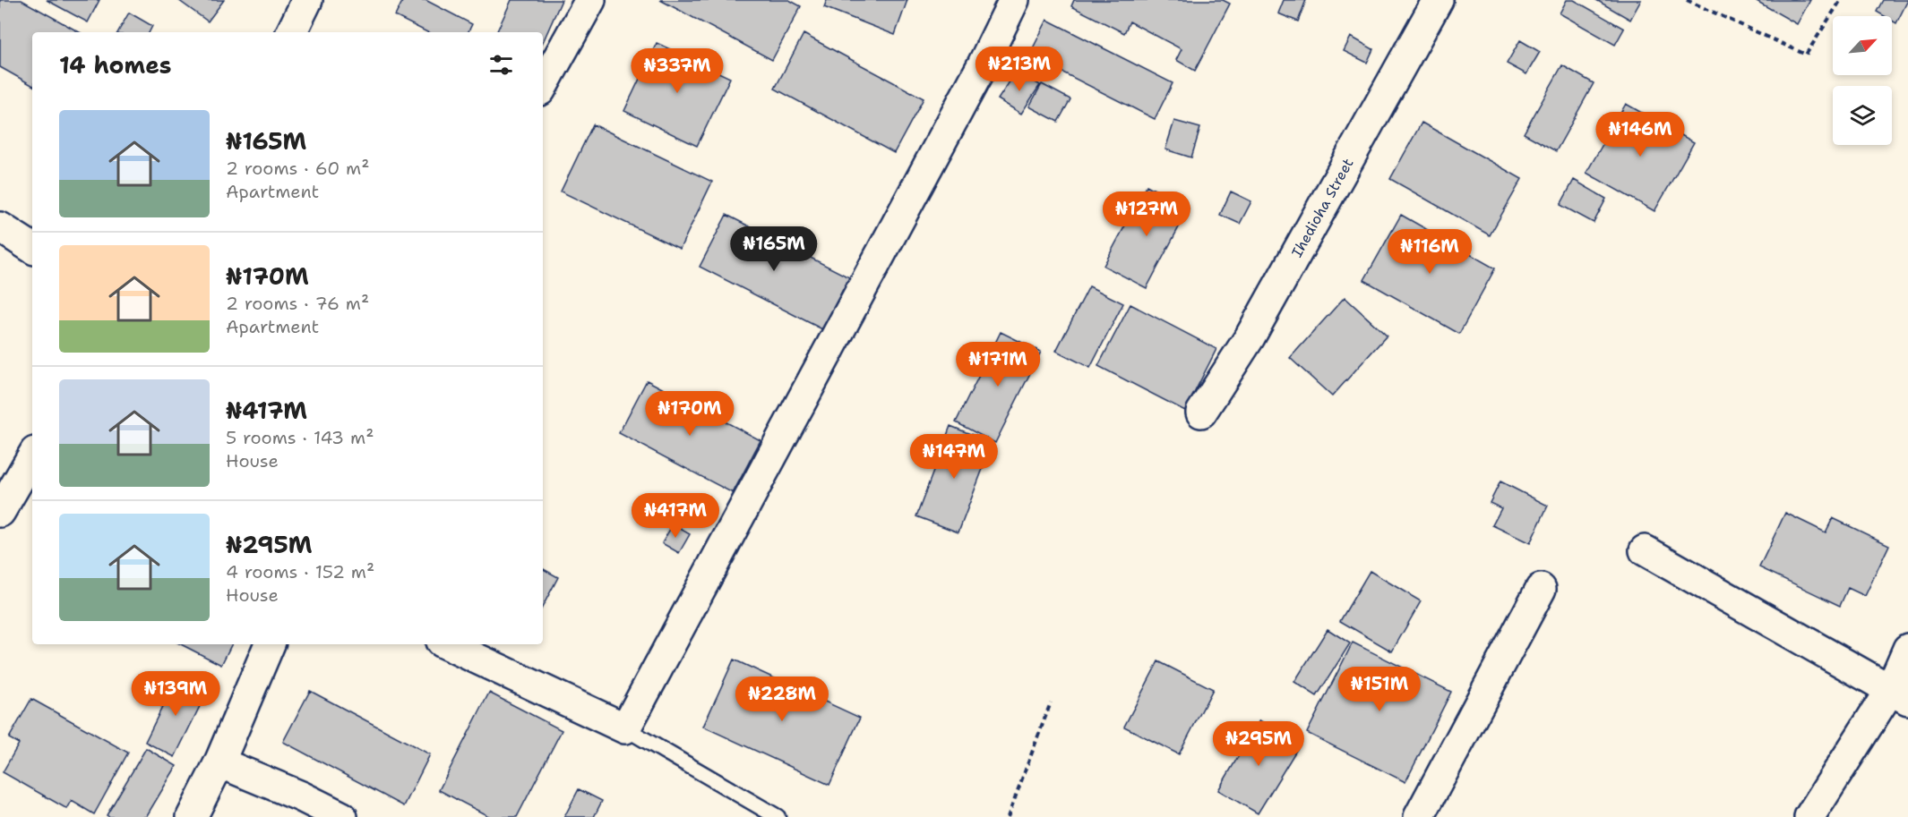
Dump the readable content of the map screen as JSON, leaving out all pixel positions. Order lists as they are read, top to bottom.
{
  "streets": {
    "street": ["Ihedioha Street"]
  },
  "north": "top right",
  "page": {
    "heading": "14 homes",
    "price": [
      "₦213M",
      "₦337M",
      "₦146M",
      "₦127M",
      "₦165M",
      "₦116M",
      "₦171M",
      "₦170M",
      "₦147M",
      "₦417M",
      "₦151M",
      "₦139M",
      "₦228M",
      "₦295M"
    ],
    "list": [
      {
        "name": "₦165M",
        "note": "2 rooms · 60 m² · Apartment"
      },
      {
        "name": "₦170M",
        "note": "2 rooms · 76 m² · Apartment"
      },
      {
        "name": "₦417M",
        "note": "5 rooms · 143 m² · House"
      },
      {
        "name": "₦295M",
        "note": "4 rooms · 152 m² · House"
      }
    ]
  }
}
